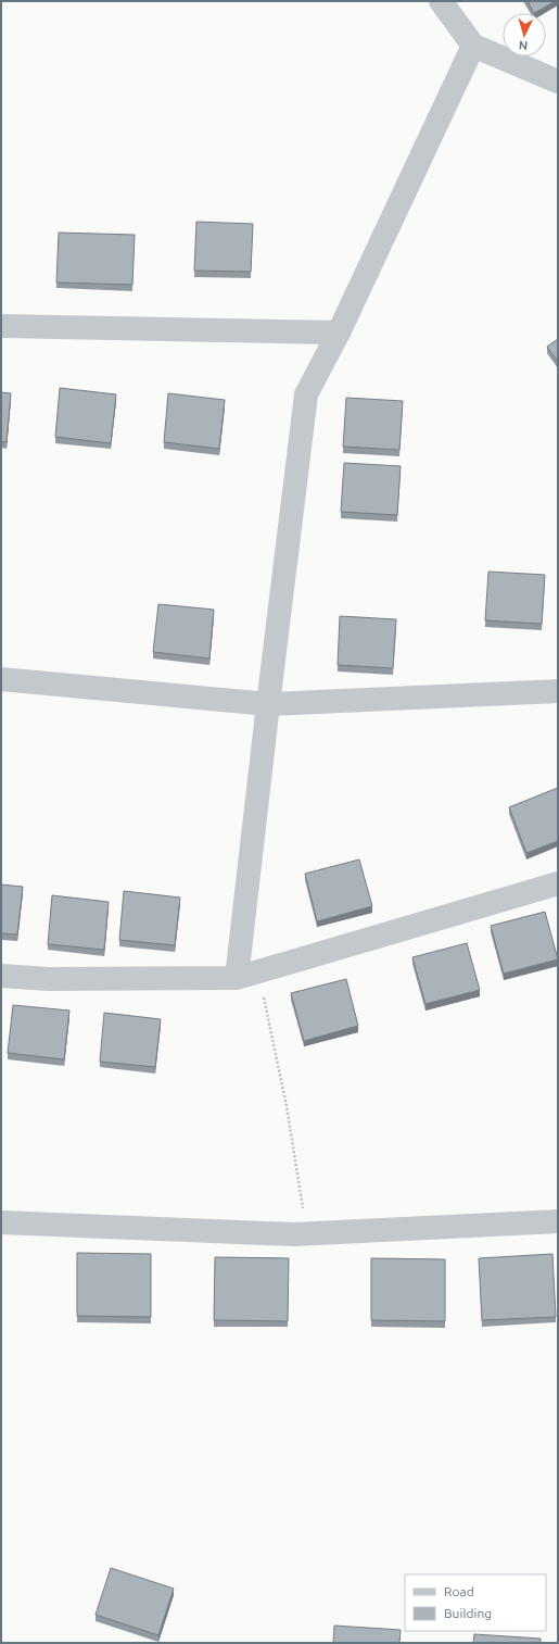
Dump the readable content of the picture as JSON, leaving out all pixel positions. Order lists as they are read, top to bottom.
{
  "legend": ["Road", "Building"],
  "north": "bottom"
}
